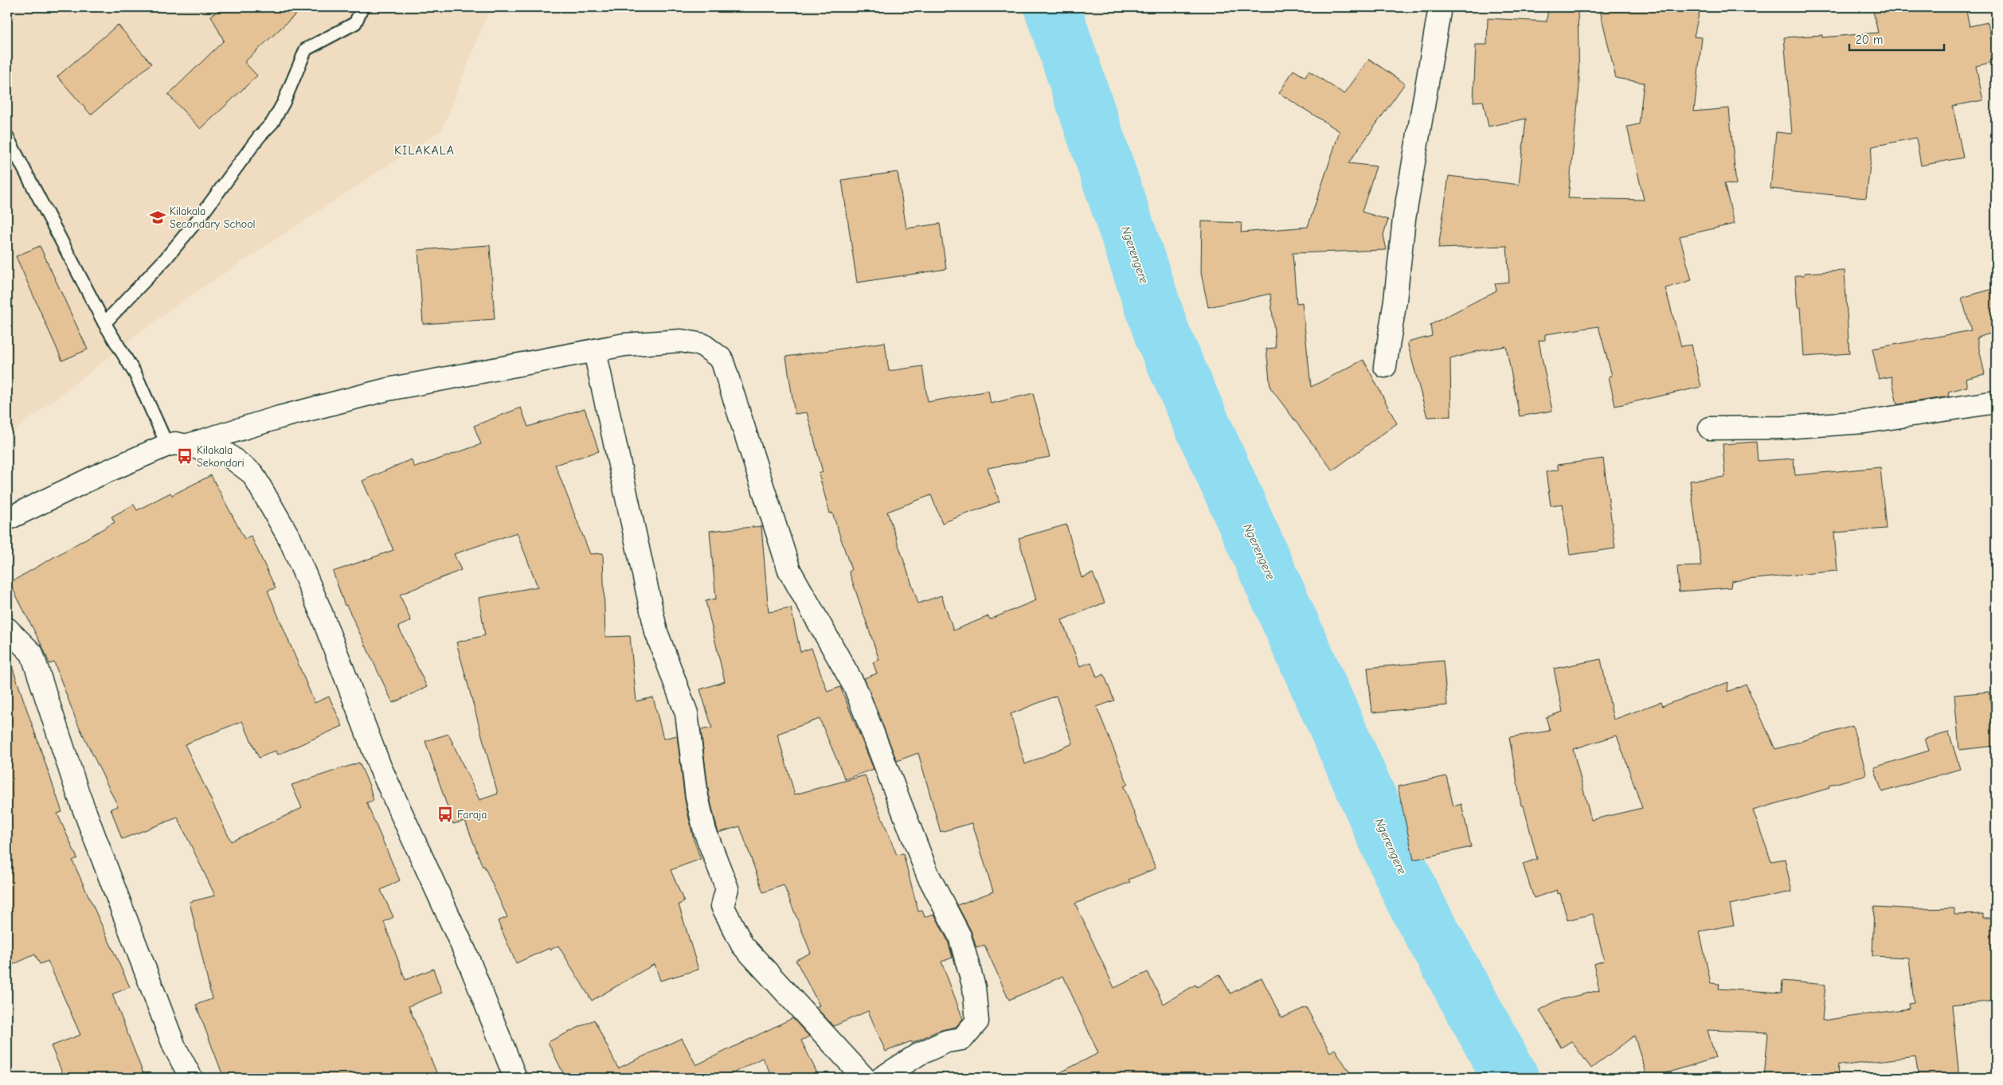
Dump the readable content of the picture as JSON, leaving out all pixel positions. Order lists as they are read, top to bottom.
{
  "districts": ["KILAKALA"],
  "water": ["Ngerengere"],
  "places": {
    "school or university": ["Kilakala Secondary School"],
    "bus stop": ["Kilakala Sekondari", "Faraja"]
  },
  "scale_bar": "20 m"
}
